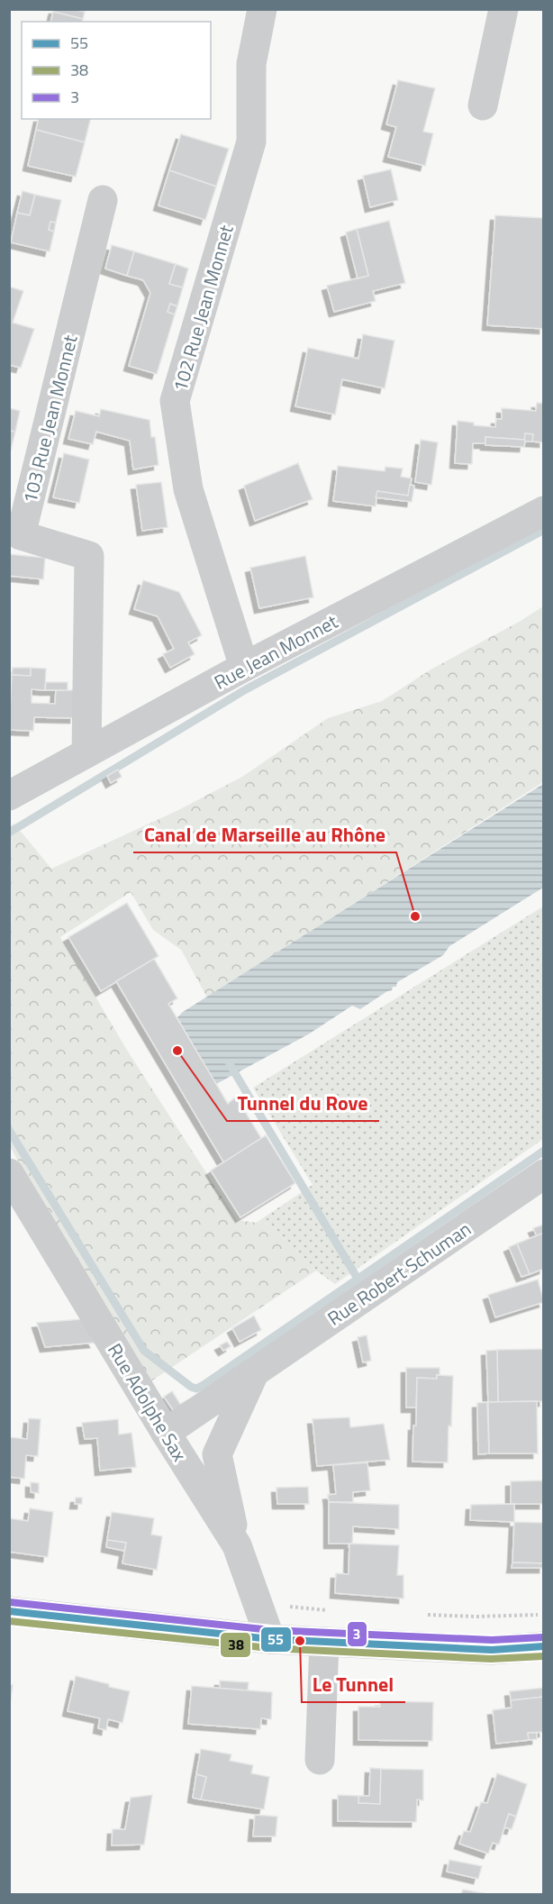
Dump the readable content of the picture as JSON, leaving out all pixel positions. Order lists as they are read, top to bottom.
{
  "streets": {
    "street": [
      "102 Rue Jean Monnet",
      "103 Rue Jean Monnet",
      "Rue Jean Monnet",
      "Rue Robert Schuman",
      "Rue Adolphe Sax"
    ]
  },
  "crossings": [
    ["102 Rue Jean Monnet", "Rue Jean Monnet"],
    ["103 Rue Jean Monnet", "Rue Jean Monnet"],
    ["Rue Robert Schuman", "Rue Adolphe Sax"]
  ],
  "places": ["Canal de Marseille au Rhône", "Tunnel du Rove", "Le Tunnel"],
  "lines": ["transit line 3", "transit line 55", "transit line 38"],
  "legend": ["55", "38", "3"]
}
